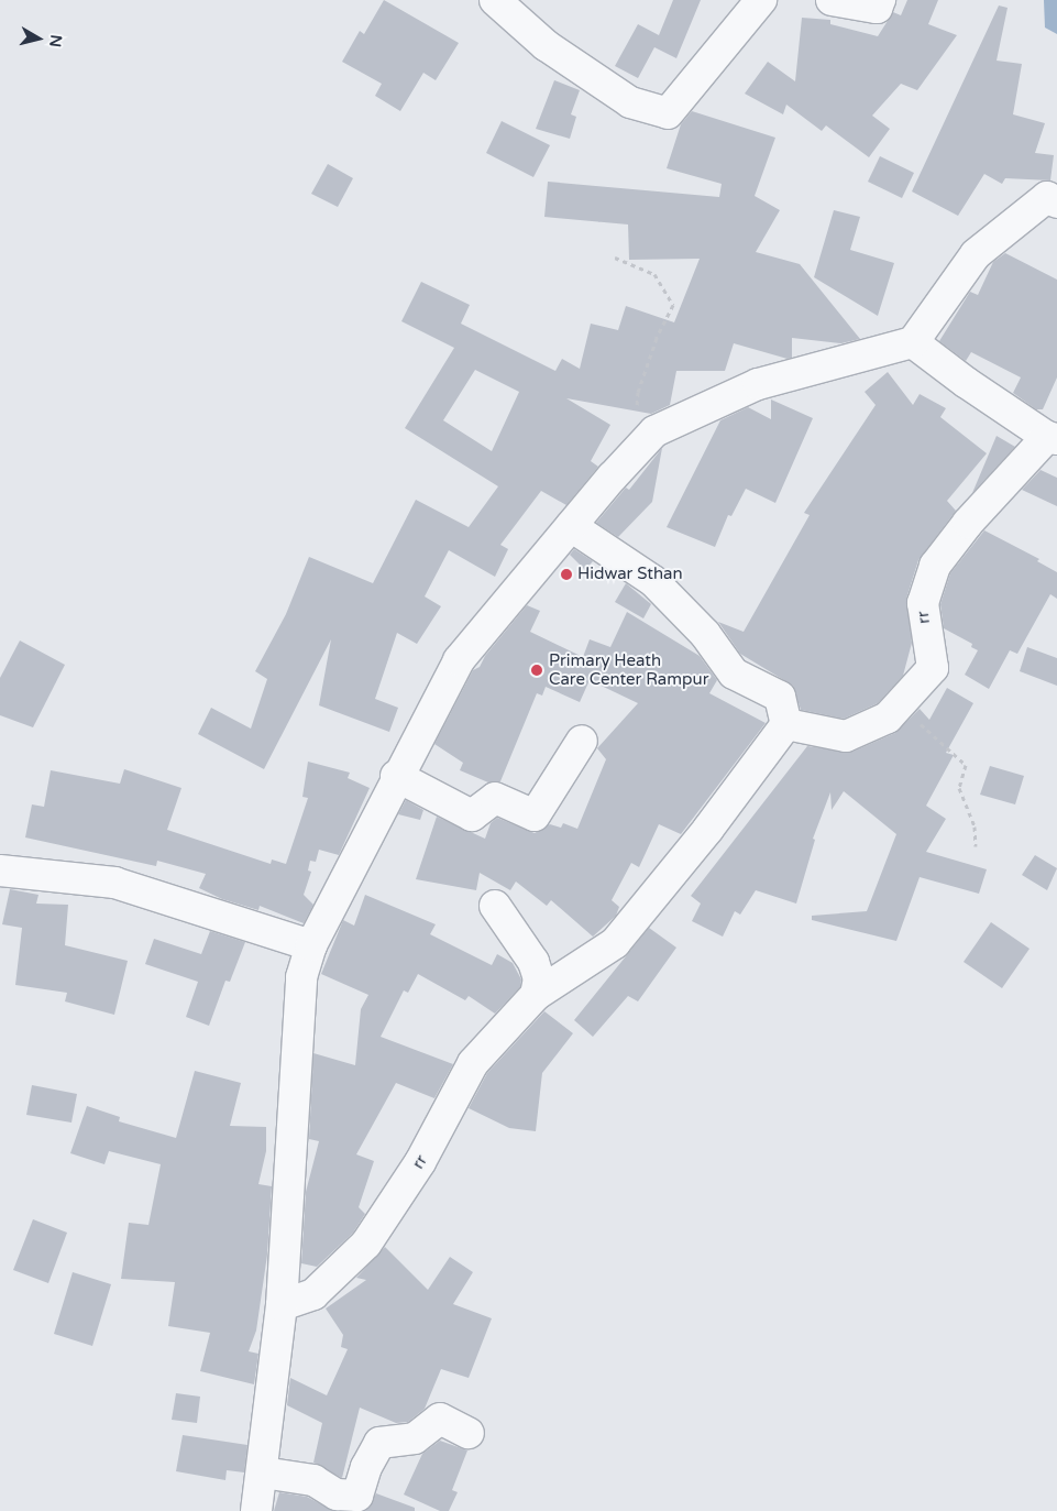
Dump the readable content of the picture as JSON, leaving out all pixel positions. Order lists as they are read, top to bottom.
{
  "streets": {
    "street": ["rr"]
  },
  "places": ["Hidwar Sthan", "Primary Heath Care Center Rampur"],
  "north": "right"
}
